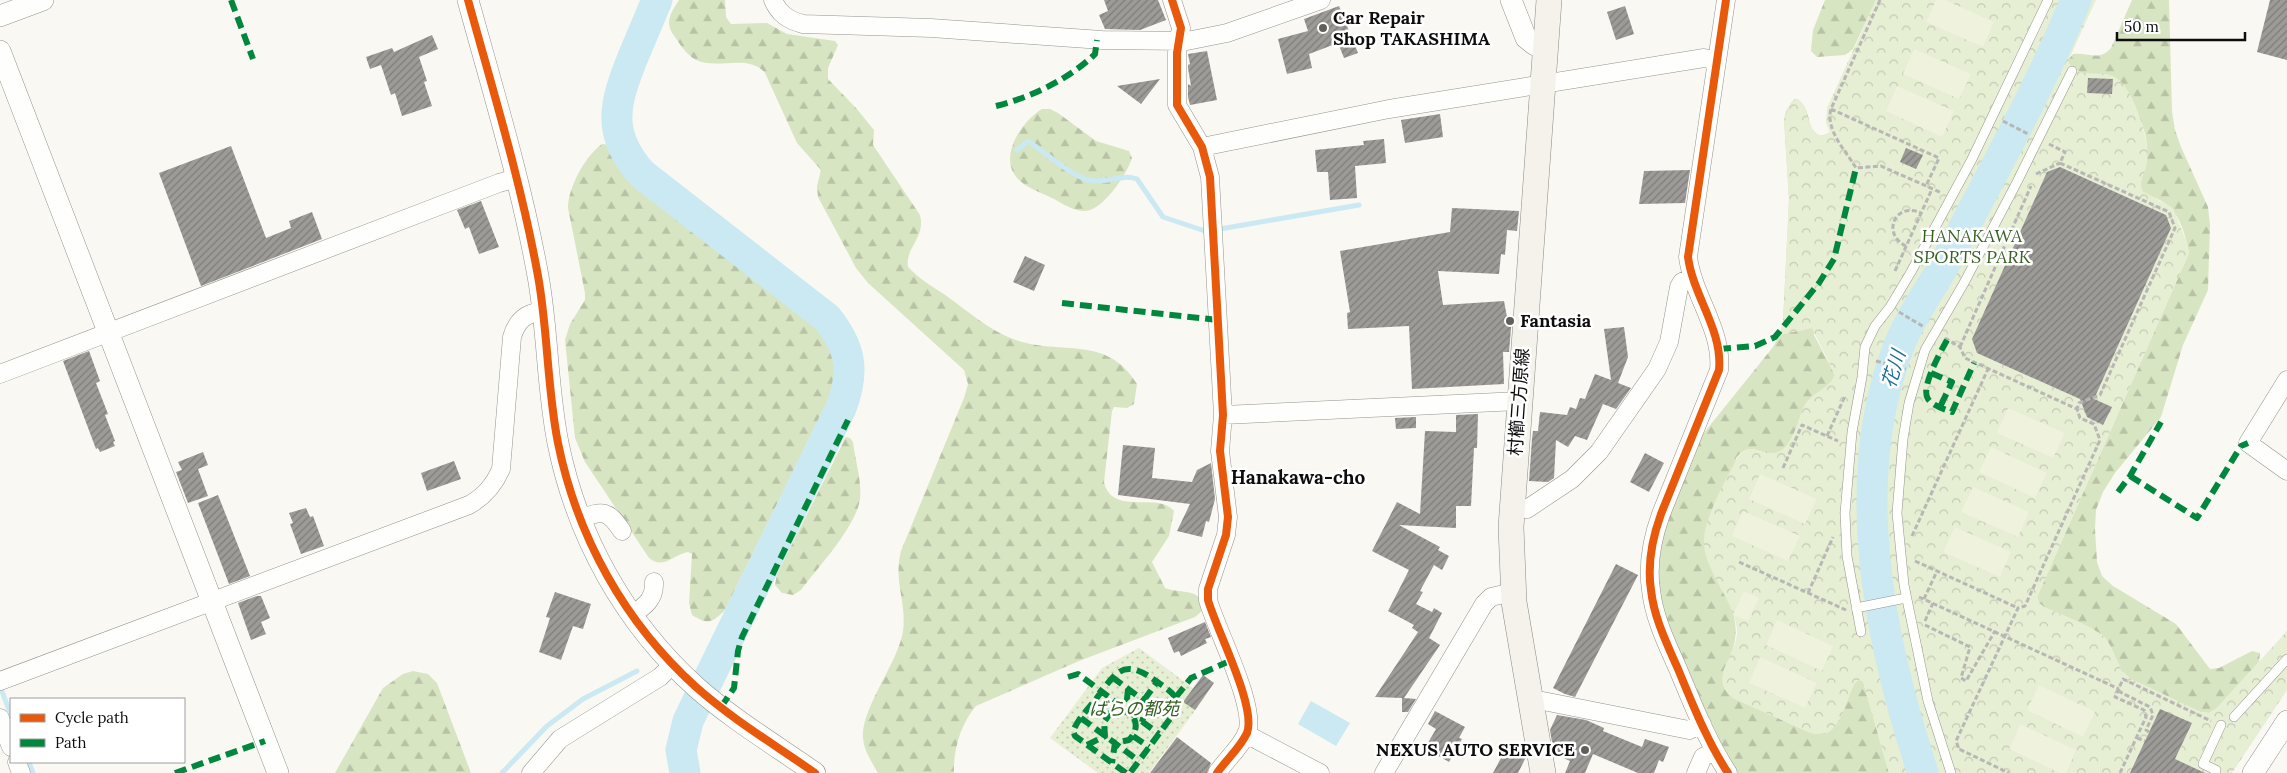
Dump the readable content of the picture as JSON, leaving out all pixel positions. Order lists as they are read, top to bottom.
{
  "streets": {
    "main road": ["村櫛三方原線"]
  },
  "districts": ["Hanakawa-cho"],
  "water": ["花川"],
  "parks": ["HANAKAWA SPORTS PARK", "ばらの都苑"],
  "places": ["Car Repair Shop TAKASHIMA", "Fantasia", "NEXUS AUTO SERVICE"],
  "legend": ["Cycle path", "Path"],
  "scale_bar": "50 m"
}
